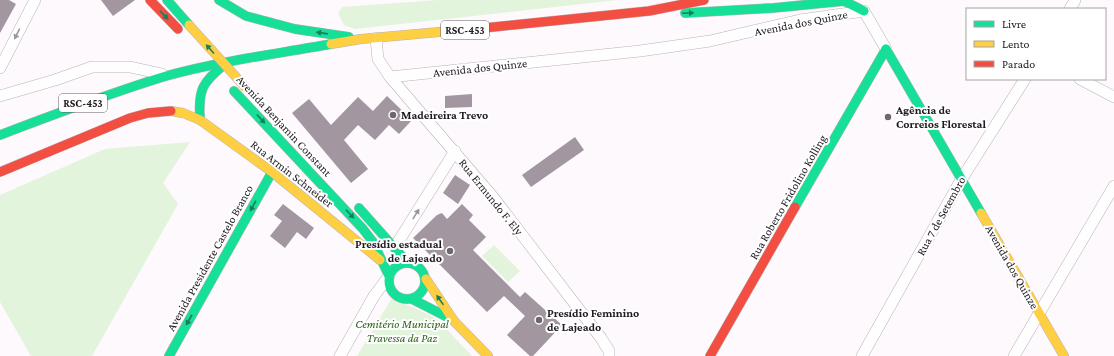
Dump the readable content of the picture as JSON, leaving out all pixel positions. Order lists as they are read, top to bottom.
{
  "streets": {
    "main road": [
      "Avenida dos Quinze",
      "RSC-453",
      "Avenida Benjamin Constant",
      "Rua Armin Schneider",
      "Rua Roberto Fridolino Kolling",
      "Avenida Presidente Castelo Branco"
    ],
    "street": ["Rua Ermundo F. Ely", "Rua 7 de Setembro"]
  },
  "crossings": [
    ["Avenida dos Quinze", "Rua Ermundo F. Ely"],
    ["Avenida dos Quinze", "Rua Roberto Fridolino Kolling"],
    ["Avenida dos Quinze", "Rua 7 de Setembro"],
    ["RSC-453", "Rua Ermundo F. Ely"],
    ["Avenida Benjamin Constant", "Rua Armin Schneider"],
    ["Rua Armin Schneider", "Avenida Presidente Castelo Branco"]
  ],
  "one_way": ["Avenida Presidente Castelo Branco"],
  "parks": ["Cemitério Municipal Travessa da Paz"],
  "places": [
    "Madeireira Trevo",
    "Agência de Correios Florestal",
    "Presídio estadual de Lajeado",
    "Presídio Feminino de Lajeado"
  ],
  "legend": ["Livre", "Lento", "Parado"]
}
